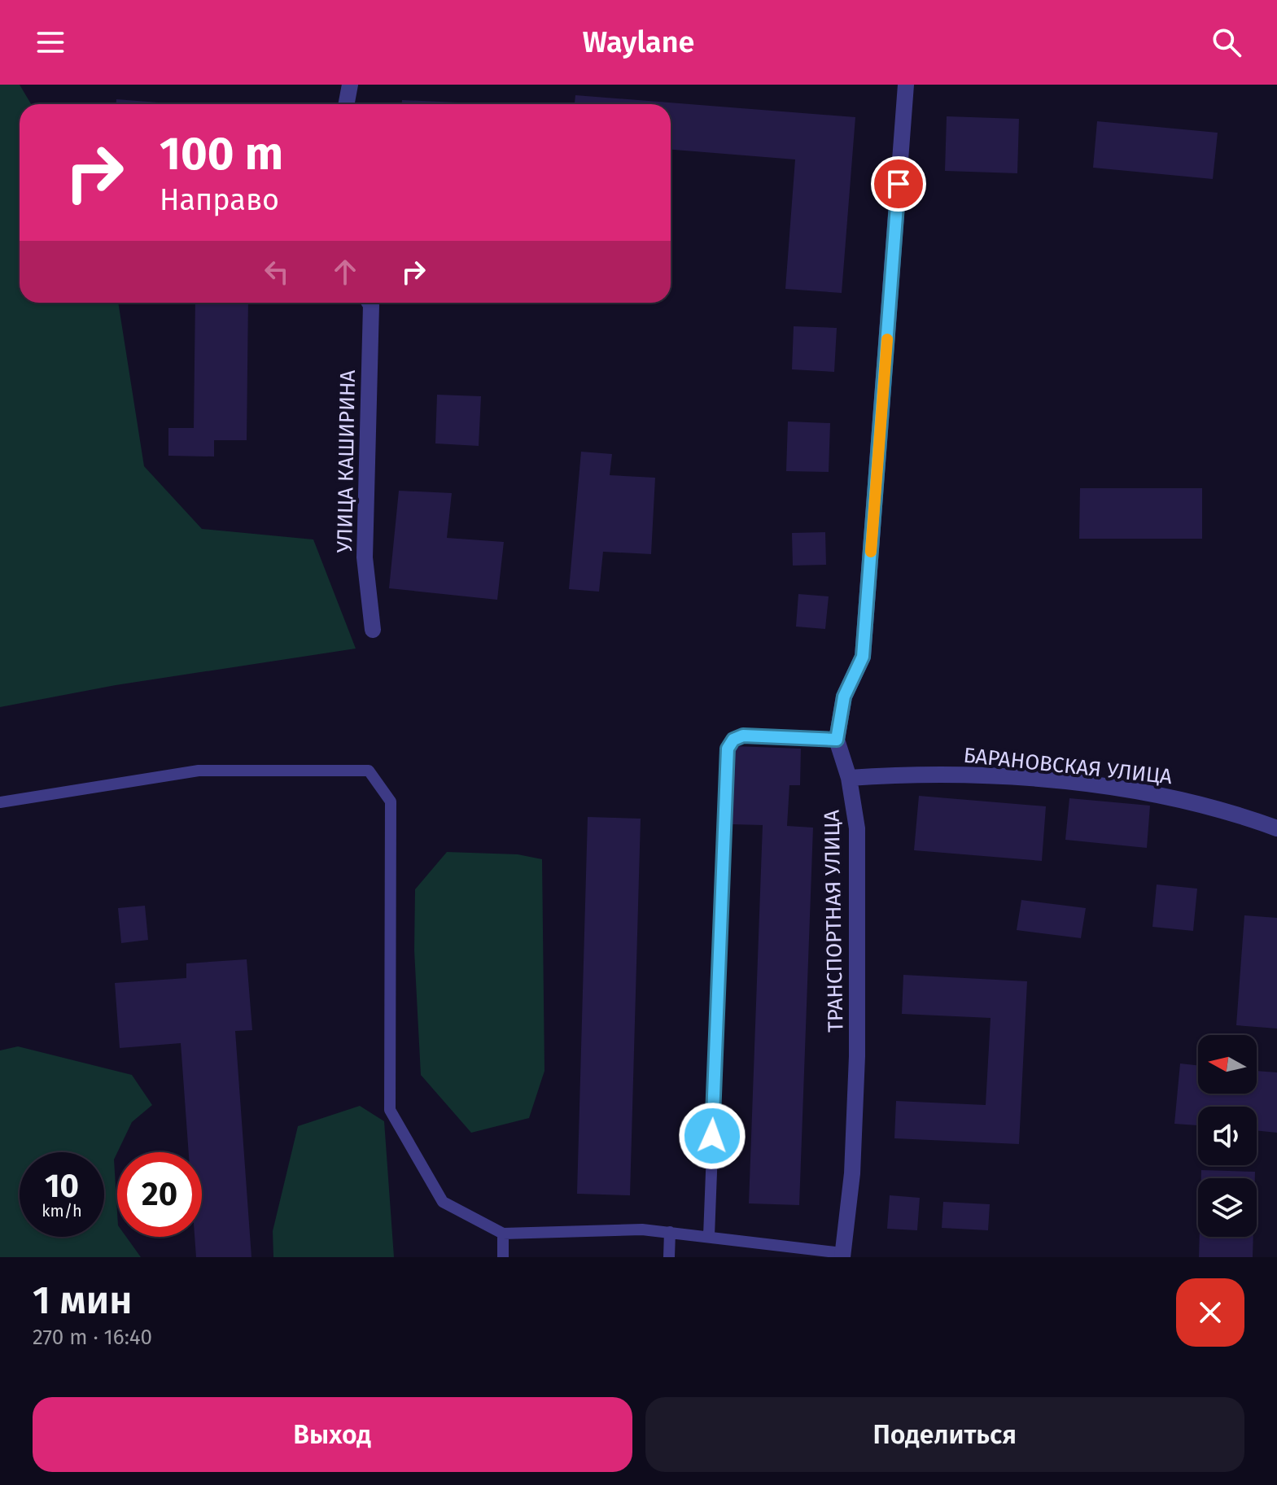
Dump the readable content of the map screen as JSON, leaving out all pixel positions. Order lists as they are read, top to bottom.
{
  "streets": {
    "street": ["УЛИЦА КАШИРИНА", "БАРАНОВСКАЯ УЛИЦА", "ТРАНСПОРТНАЯ УЛИЦА"]
  },
  "crossings": [
    ["БАРАНОВСКАЯ УЛИЦА", "ТРАНСПОРТНАЯ УЛИЦА"]
  ],
  "north": "left",
  "page": {
    "header": "Waylane",
    "turn": ["100 m", "Направо"],
    "speed": "10 km/h",
    "limit": "20",
    "heading": ["1 мин", "270 m · 16:40"],
    "buttons": ["Выход", "Поделиться"]
  }
}
